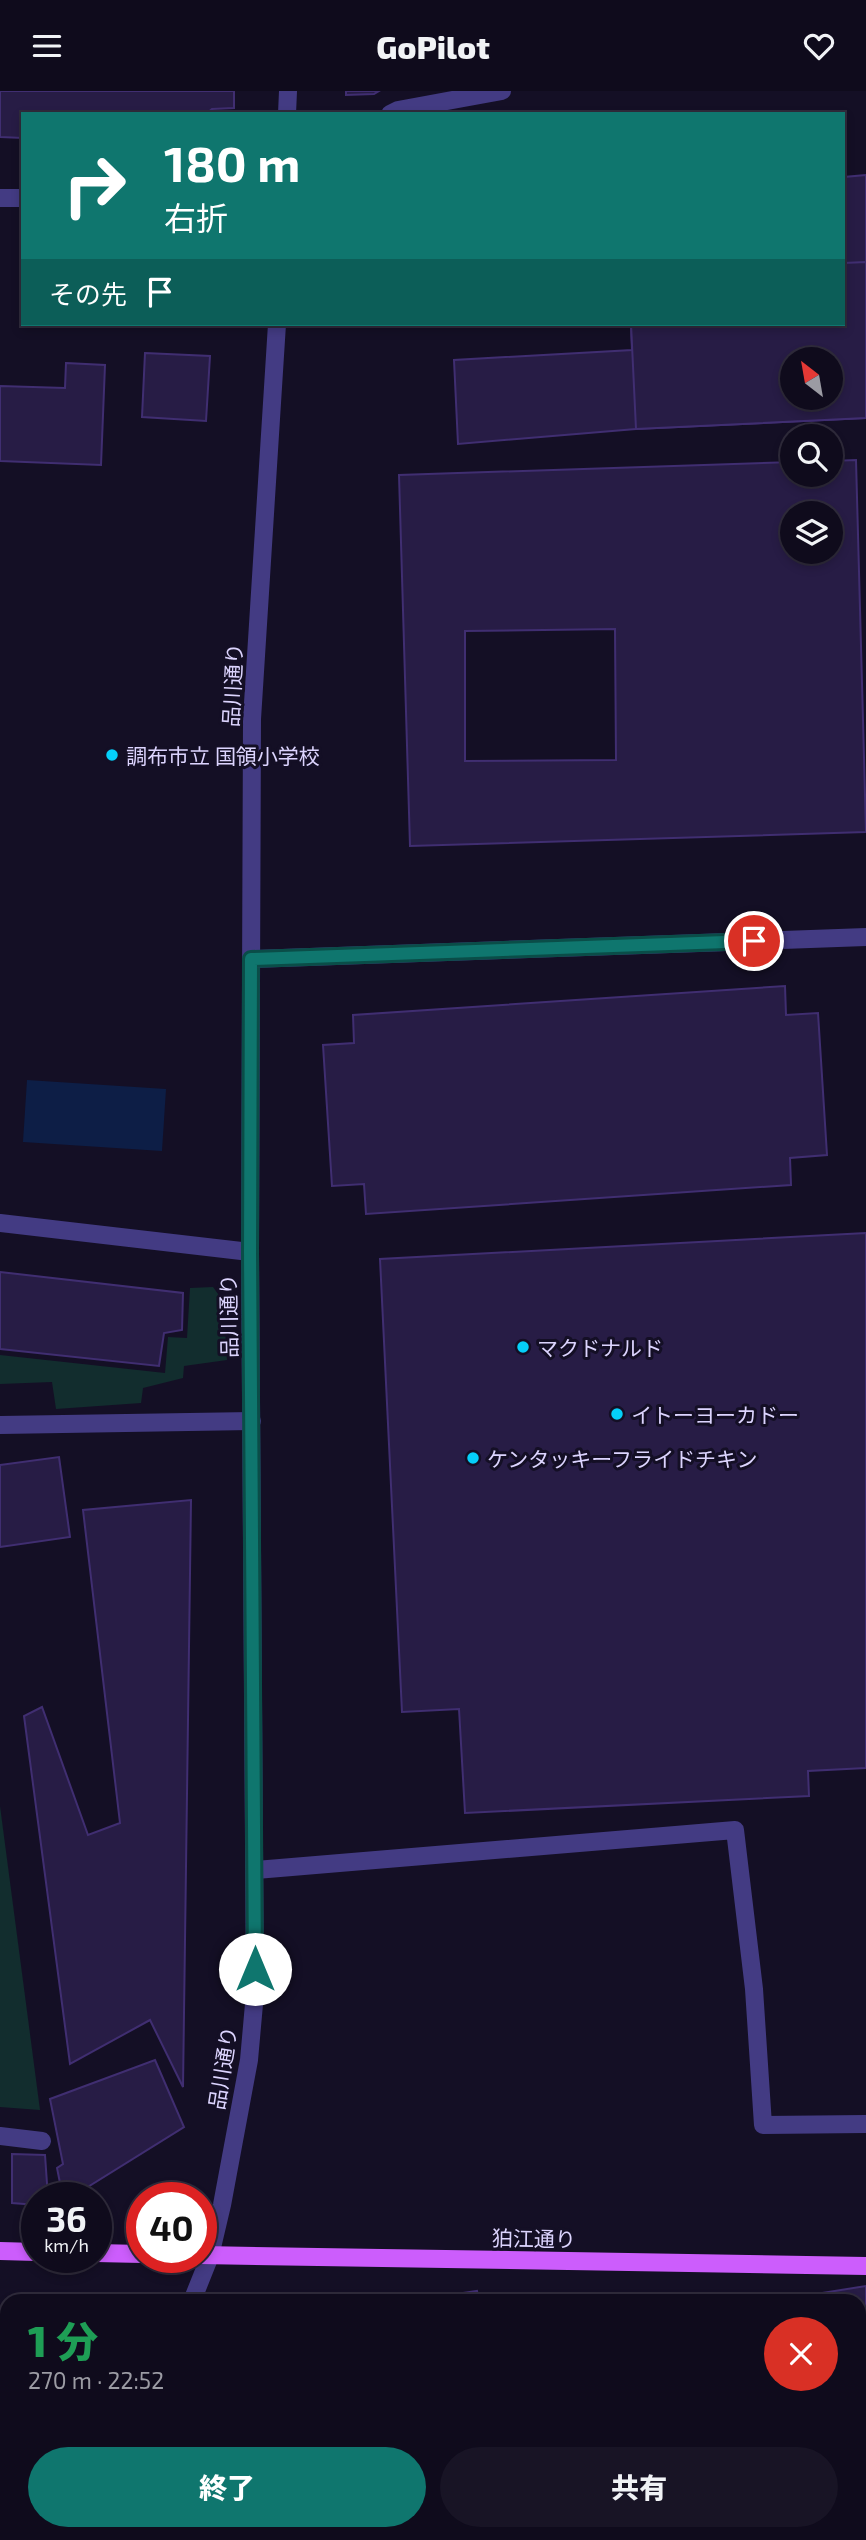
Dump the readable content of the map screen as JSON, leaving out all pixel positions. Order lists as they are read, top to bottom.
{
  "streets": {
    "main road": ["狛江通り"],
    "street": ["品川通り"]
  },
  "places": [
    "調布市立 国領小学校",
    "マクドナルド",
    "イトーヨーカドー",
    "ケンタッキーフライドチキン"
  ],
  "north": "top left",
  "page": {
    "header": "GoPilot",
    "turn": ["180 m", "右折"],
    "then": "その先",
    "speed": "36 km/h",
    "limit": "40",
    "heading": ["1 分", "270 m · 22:52"],
    "buttons": ["終了", "共有"]
  }
}
